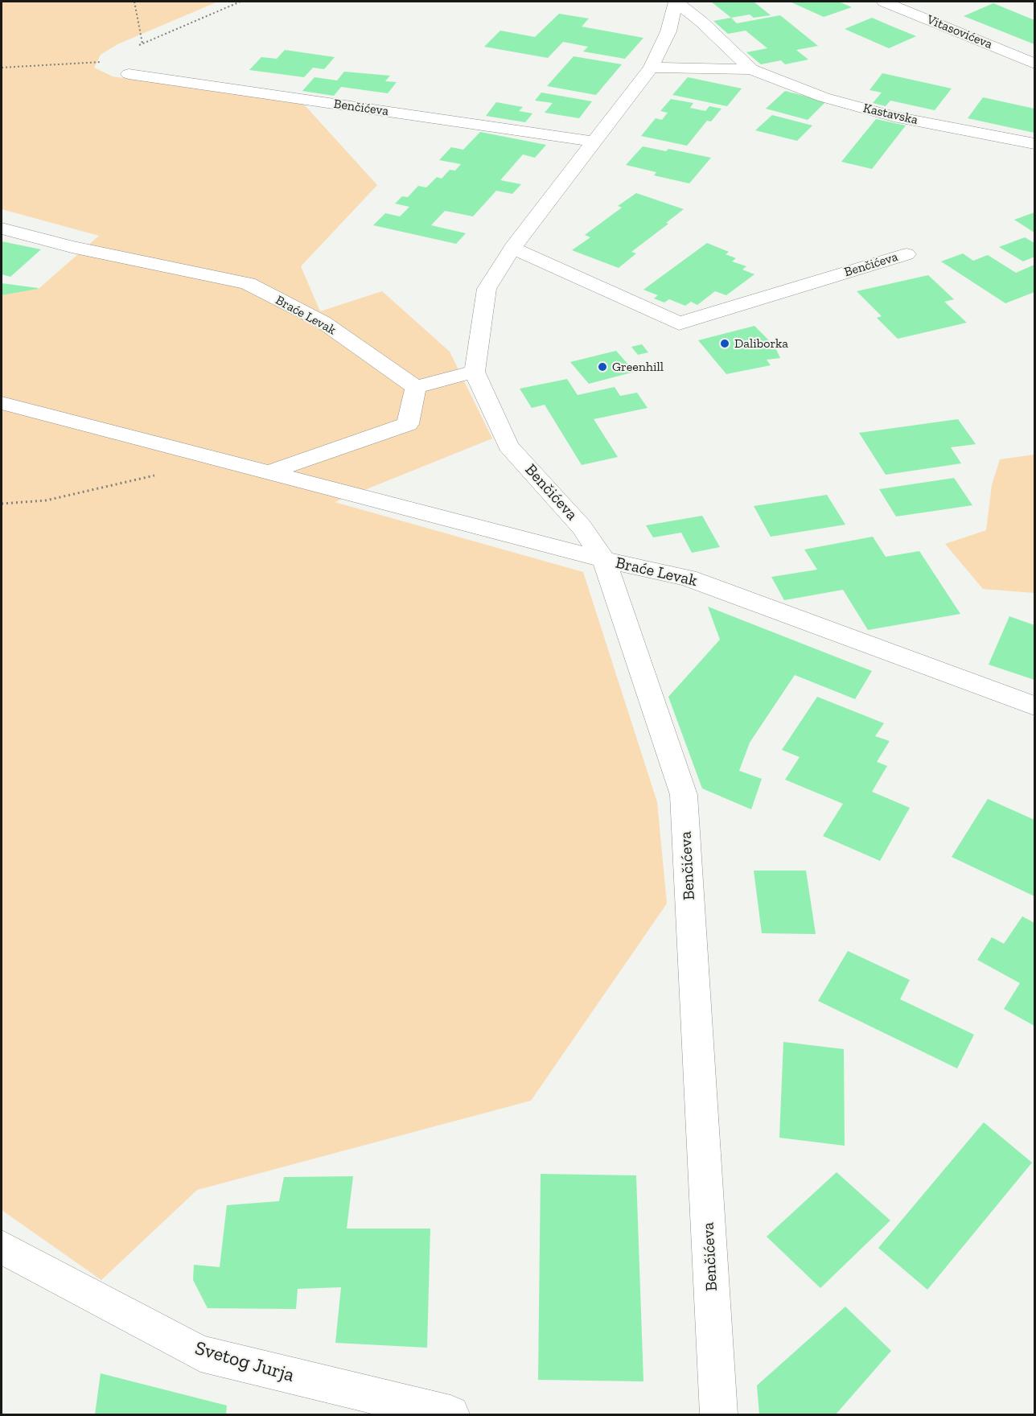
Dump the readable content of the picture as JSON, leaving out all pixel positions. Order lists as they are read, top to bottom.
{
  "streets": {
    "street": [
      "Vitasovićeva",
      "Benčićeva",
      "Kastavska",
      "Braće Levak",
      "Svetog Jurja"
    ]
  },
  "crossings": [
    ["Benčićeva", "Braće Levak"]
  ],
  "places": ["Daliborka", "Greenhill"]
}
